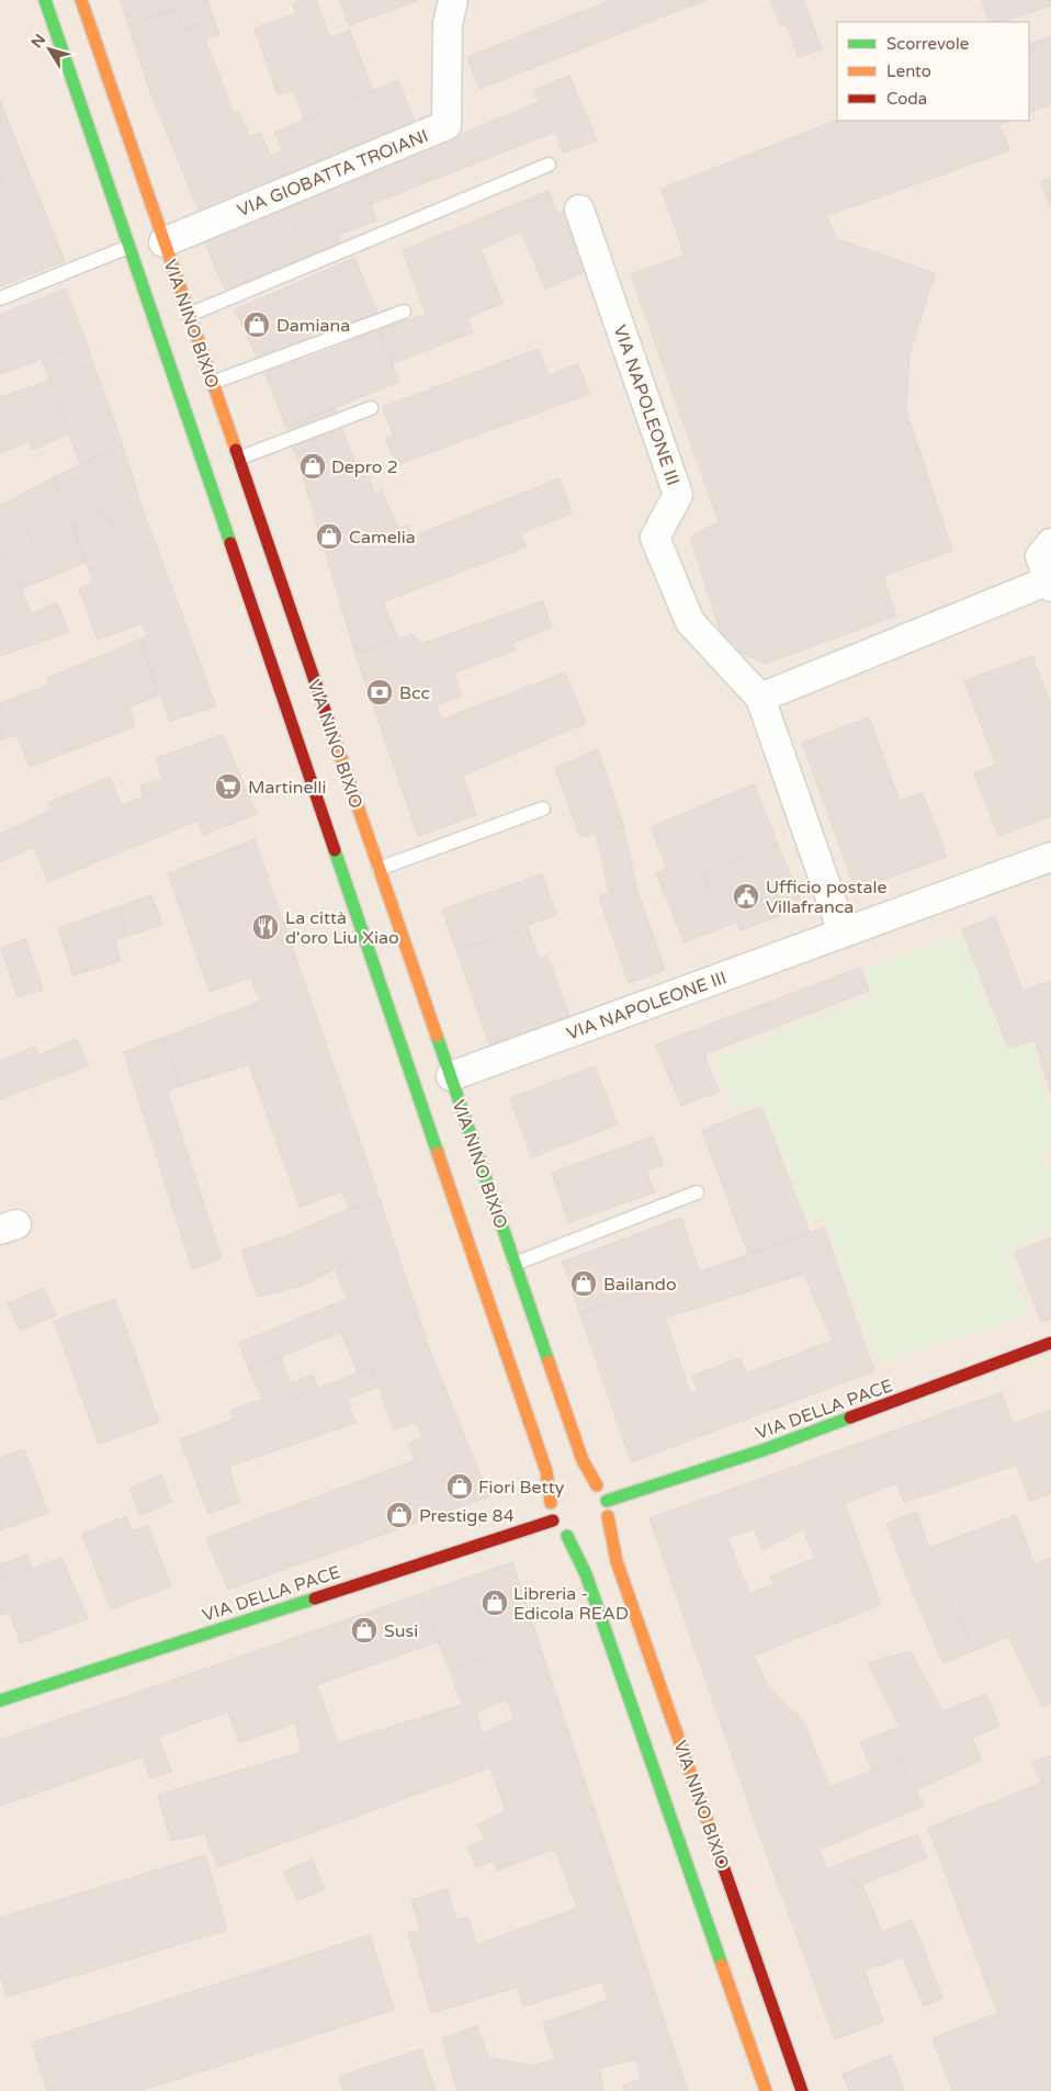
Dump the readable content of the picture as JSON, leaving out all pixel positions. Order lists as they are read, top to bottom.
{
  "streets": {
    "street": [
      "VIA GIOBATTA TROIANI",
      "VIA NINO BIXIO",
      "VIA NAPOLEONE III",
      "VIA DELLA PACE"
    ]
  },
  "crossings": [
    ["VIA GIOBATTA TROIANI", "VIA NINO BIXIO"],
    ["VIA NINO BIXIO", "VIA NAPOLEONE III"],
    ["VIA NINO BIXIO", "VIA DELLA PACE"]
  ],
  "places": {
    "shop": [
      "Damiana",
      "Depro 2",
      "Camelia",
      "Bailando",
      "Fiori Betty",
      "Prestige 84",
      "Libreria - Edicola READ",
      "Susi"
    ],
    "bank": ["Bcc"],
    "supermarket": ["Martinelli"],
    "public building": ["Ufficio postale Villafranca"],
    "restaurant": ["La città d'oro Liu Xiao"]
  },
  "legend": ["Scorrevole", "Lento", "Coda"],
  "north": "top left"
}
